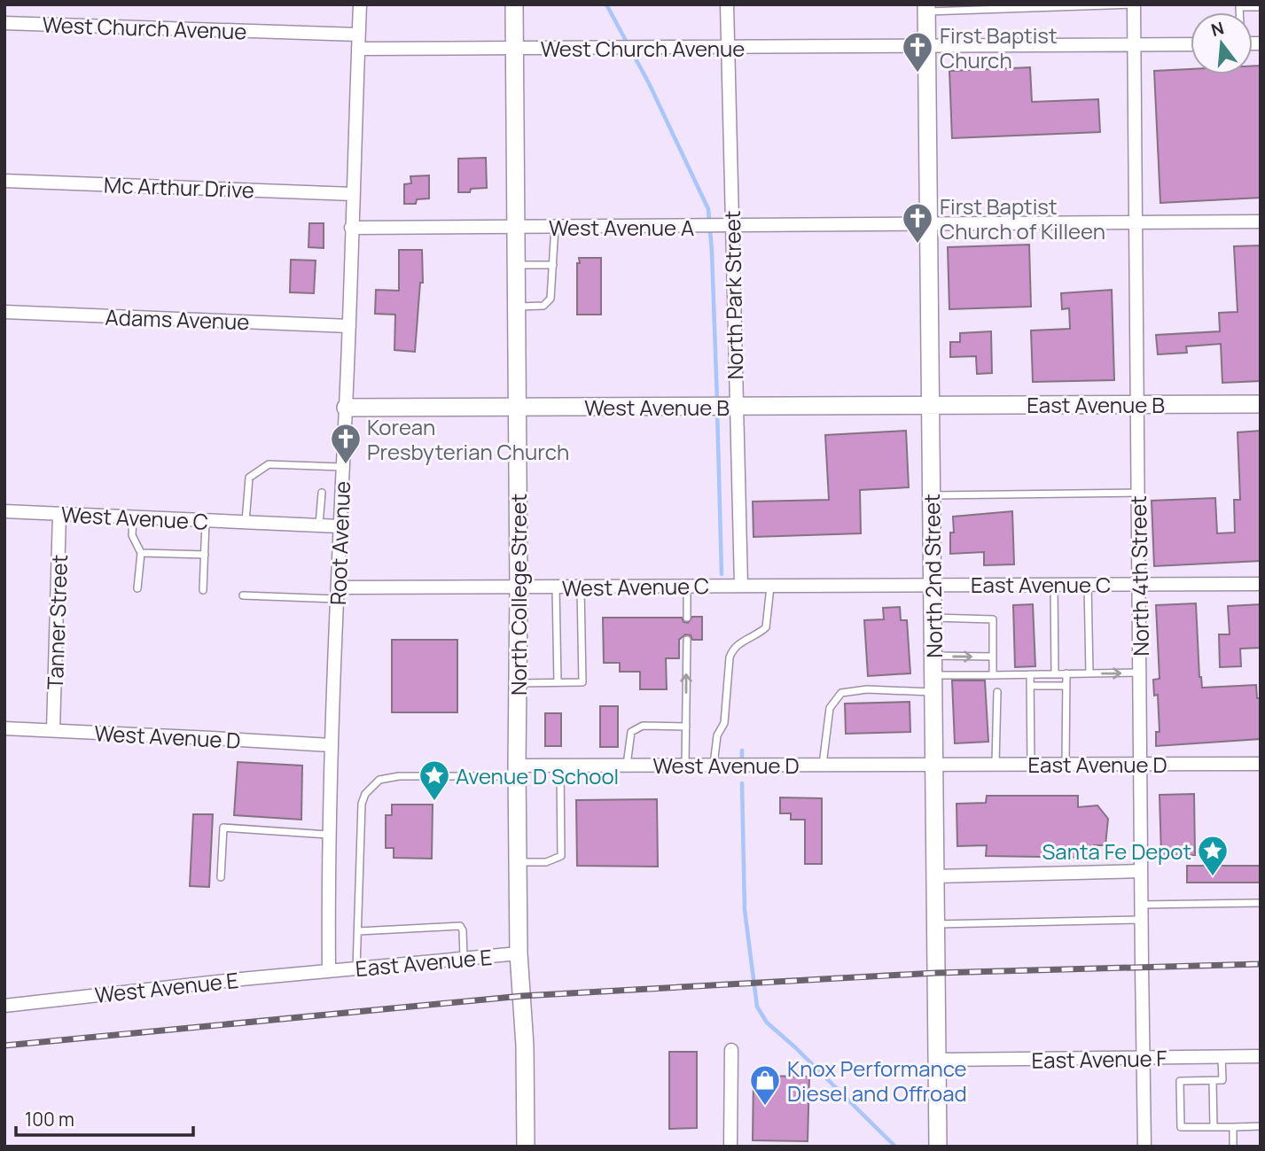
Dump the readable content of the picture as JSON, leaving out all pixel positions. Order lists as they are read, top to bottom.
{
  "streets": {
    "street": [
      "West Church Avenue",
      "Mc Arthur Drive",
      "West Avenue A",
      "North Park Street",
      "Adams Avenue",
      "East Avenue B",
      "West Avenue B",
      "West Avenue C",
      "Root Avenue",
      "North 2nd Street",
      "North 4th Street",
      "East Avenue C",
      "North College Street",
      "Tanner Street",
      "West Avenue D",
      "East Avenue D",
      "East Avenue E",
      "West Avenue E",
      "East Avenue F"
    ]
  },
  "crossings": [
    ["West Church Avenue", "North Park Street"],
    ["West Church Avenue", "Root Avenue"],
    ["West Church Avenue", "North 2nd Street"],
    ["West Church Avenue", "North 4th Street"],
    ["West Church Avenue", "North College Street"],
    ["Mc Arthur Drive", "Root Avenue"],
    ["West Avenue A", "North Park Street"],
    ["West Avenue A", "Root Avenue"],
    ["West Avenue A", "North 2nd Street"],
    ["West Avenue A", "North 4th Street"],
    ["West Avenue A", "North College Street"],
    ["North Park Street", "West Avenue B"],
    ["North Park Street", "West Avenue C"],
    ["Adams Avenue", "Root Avenue"],
    ["East Avenue B", "West Avenue B"],
    ["East Avenue B", "North 2nd Street"],
    ["East Avenue B", "North 4th Street"],
    ["West Avenue B", "Root Avenue"],
    ["West Avenue B", "North 2nd Street"],
    ["West Avenue B", "North College Street"],
    ["West Avenue C", "Root Avenue"],
    ["West Avenue C", "North 2nd Street"],
    ["West Avenue C", "East Avenue C"],
    ["West Avenue C", "North College Street"],
    ["West Avenue C", "Tanner Street"],
    ["Root Avenue", "West Avenue D"],
    ["Root Avenue", "East Avenue E"],
    ["Root Avenue", "West Avenue E"],
    ["North 2nd Street", "East Avenue C"],
    ["North 2nd Street", "West Avenue D"],
    ["North 2nd Street", "East Avenue D"],
    ["North 2nd Street", "East Avenue F"],
    ["North 4th Street", "East Avenue C"],
    ["North 4th Street", "East Avenue D"],
    ["North 4th Street", "East Avenue F"],
    ["North College Street", "West Avenue D"],
    ["North College Street", "East Avenue E"],
    ["Tanner Street", "West Avenue D"],
    ["West Avenue D", "East Avenue D"],
    ["East Avenue E", "West Avenue E"]
  ],
  "places": {
    "church": ["First Baptist Church", "First Baptist Church of Killeen", "Korean Presbyterian Church"],
    "place": ["Avenue D School", "Santa Fe Depot"],
    "shop": ["Knox Performance Diesel and Offroad"]
  },
  "scale_bar": "100 m",
  "north": "top"
}
